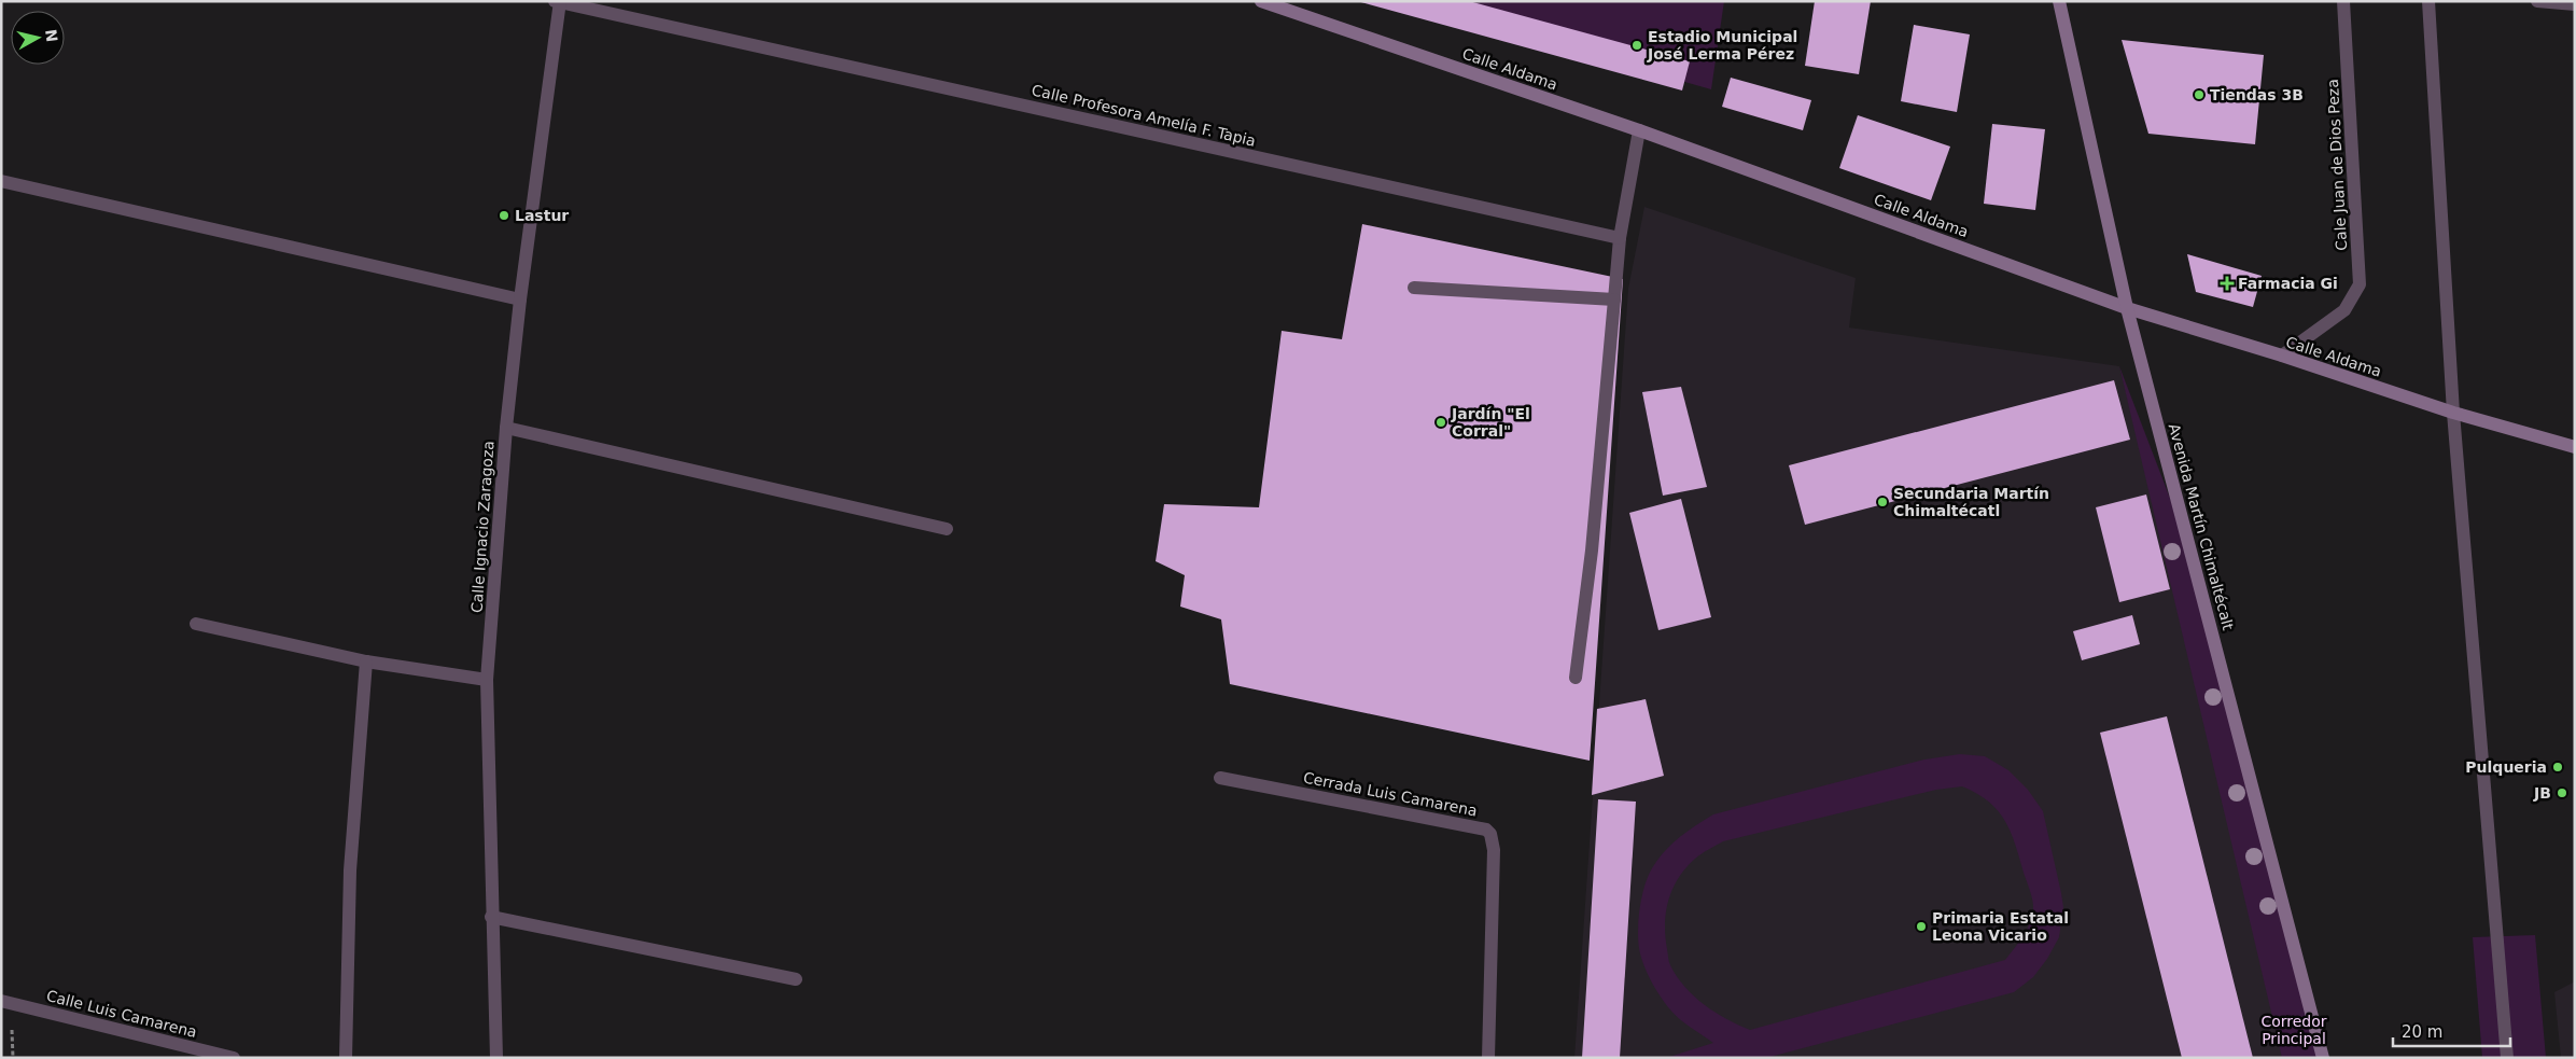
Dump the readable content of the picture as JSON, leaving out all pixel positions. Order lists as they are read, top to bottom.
{
  "streets": {
    "main road": ["Calle Aldama", "Avenida Martín Chimaltécalt"],
    "street": [
      "Calle Profesora Amelía F. Tapia",
      "Cale Juan de Dios Peza",
      "Calle Ignacio Zaragoza",
      "Cerrada Luis Camarena",
      "Calle Luis Camarena"
    ]
  },
  "crossings": [
    ["Calle Aldama", "Cale Juan de Dios Peza"],
    ["Calle Aldama", "Avenida Martín Chimaltécalt"],
    ["Calle Profesora Amelía F. Tapia", "Calle Ignacio Zaragoza"]
  ],
  "parks": ["Corredor Principal"],
  "places": {
    "other": [
      "Estadio Municipal José Lerma Pérez",
      "Tiendas 3B",
      "Lastur",
      "Jardín \"El Corral\"",
      "Secundaria Martín Chimaltécatl",
      "Pulqueria",
      "JB",
      "Primaria Estatal Leona Vicario"
    ],
    "health": ["Farmacia Gi"]
  },
  "scale_bar": "20 m",
  "north": "right"
}
